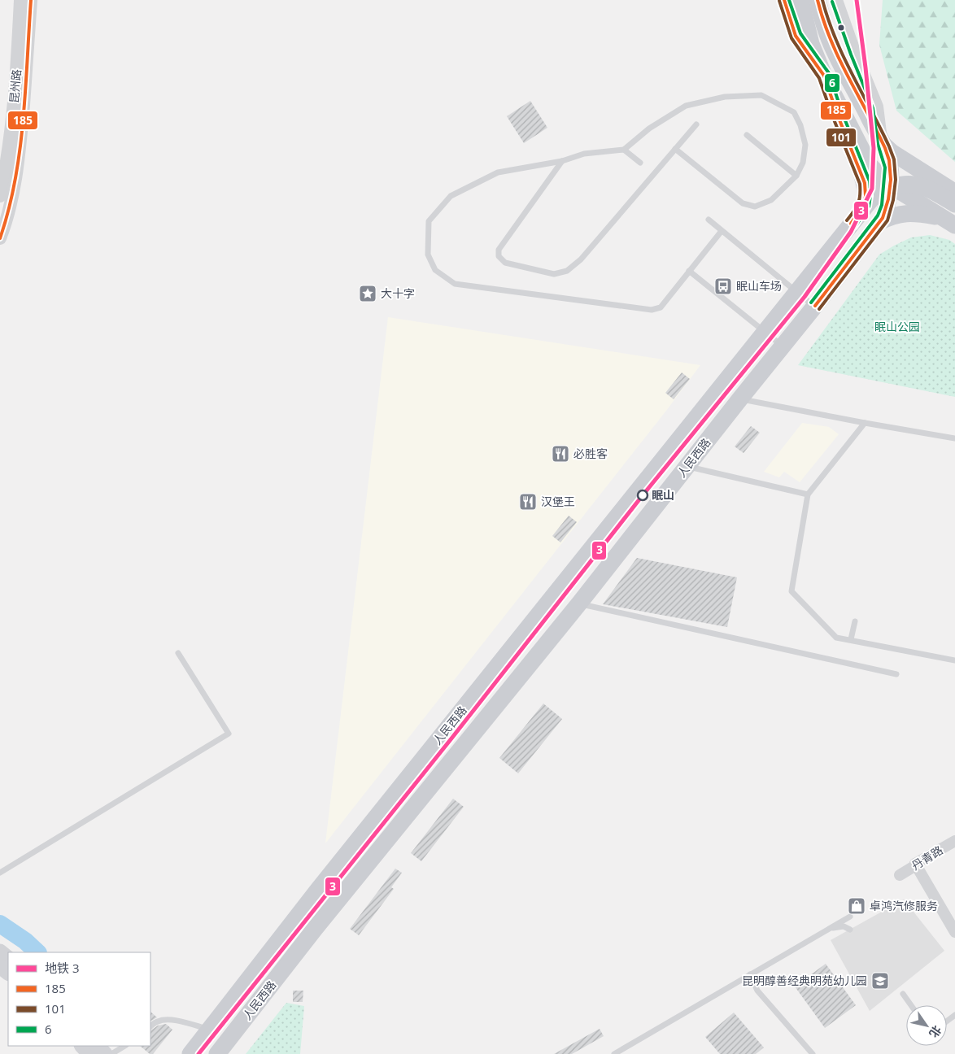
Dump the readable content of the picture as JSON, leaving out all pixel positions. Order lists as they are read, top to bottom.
{
  "streets": {
    "main road": ["人民西路"],
    "street": ["昆州路", "丹青路"]
  },
  "parks": ["眠山公园"],
  "places": {
    "bus stop": ["眠山车场"],
    "place": ["大十字"],
    "restaurant": ["必胜客", "汉堡王"],
    "other": ["眠山"],
    "shop": ["卓鸿汽修服务"],
    "school or university": ["昆明醇善经典明苑幼儿园"]
  },
  "lines": [
    "metro line 3",
    "transit line 185",
    "transit line 101",
    "transit line 6"
  ],
  "legend": [
    "地铁 3",
    "185",
    "101",
    "6"
  ],
  "north": "bottom right"
}
